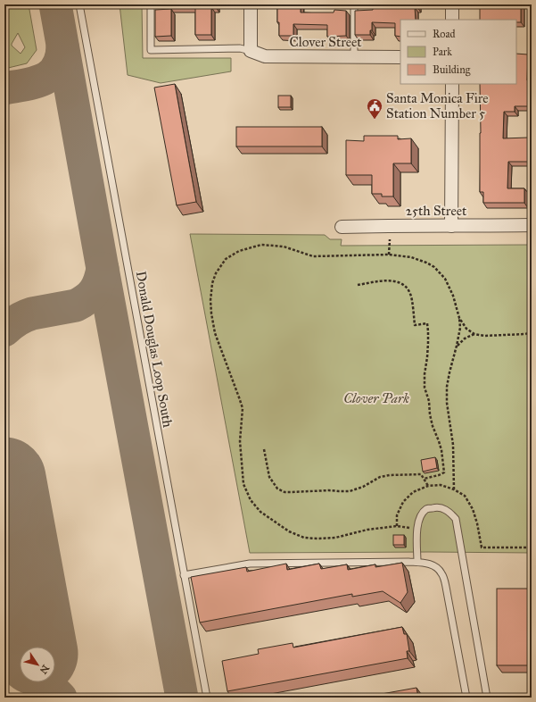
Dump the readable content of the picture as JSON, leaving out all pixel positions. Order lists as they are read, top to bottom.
{
  "streets": {
    "street": ["Clover Street", "25th Street"],
    "lane": ["Donald Douglas Loop South"]
  },
  "parks": ["Clover Park"],
  "places": {
    "public building": ["Santa Monica Fire Station Number 5"]
  },
  "legend": ["Road", "Park", "Building"],
  "north": "bottom right"
}
